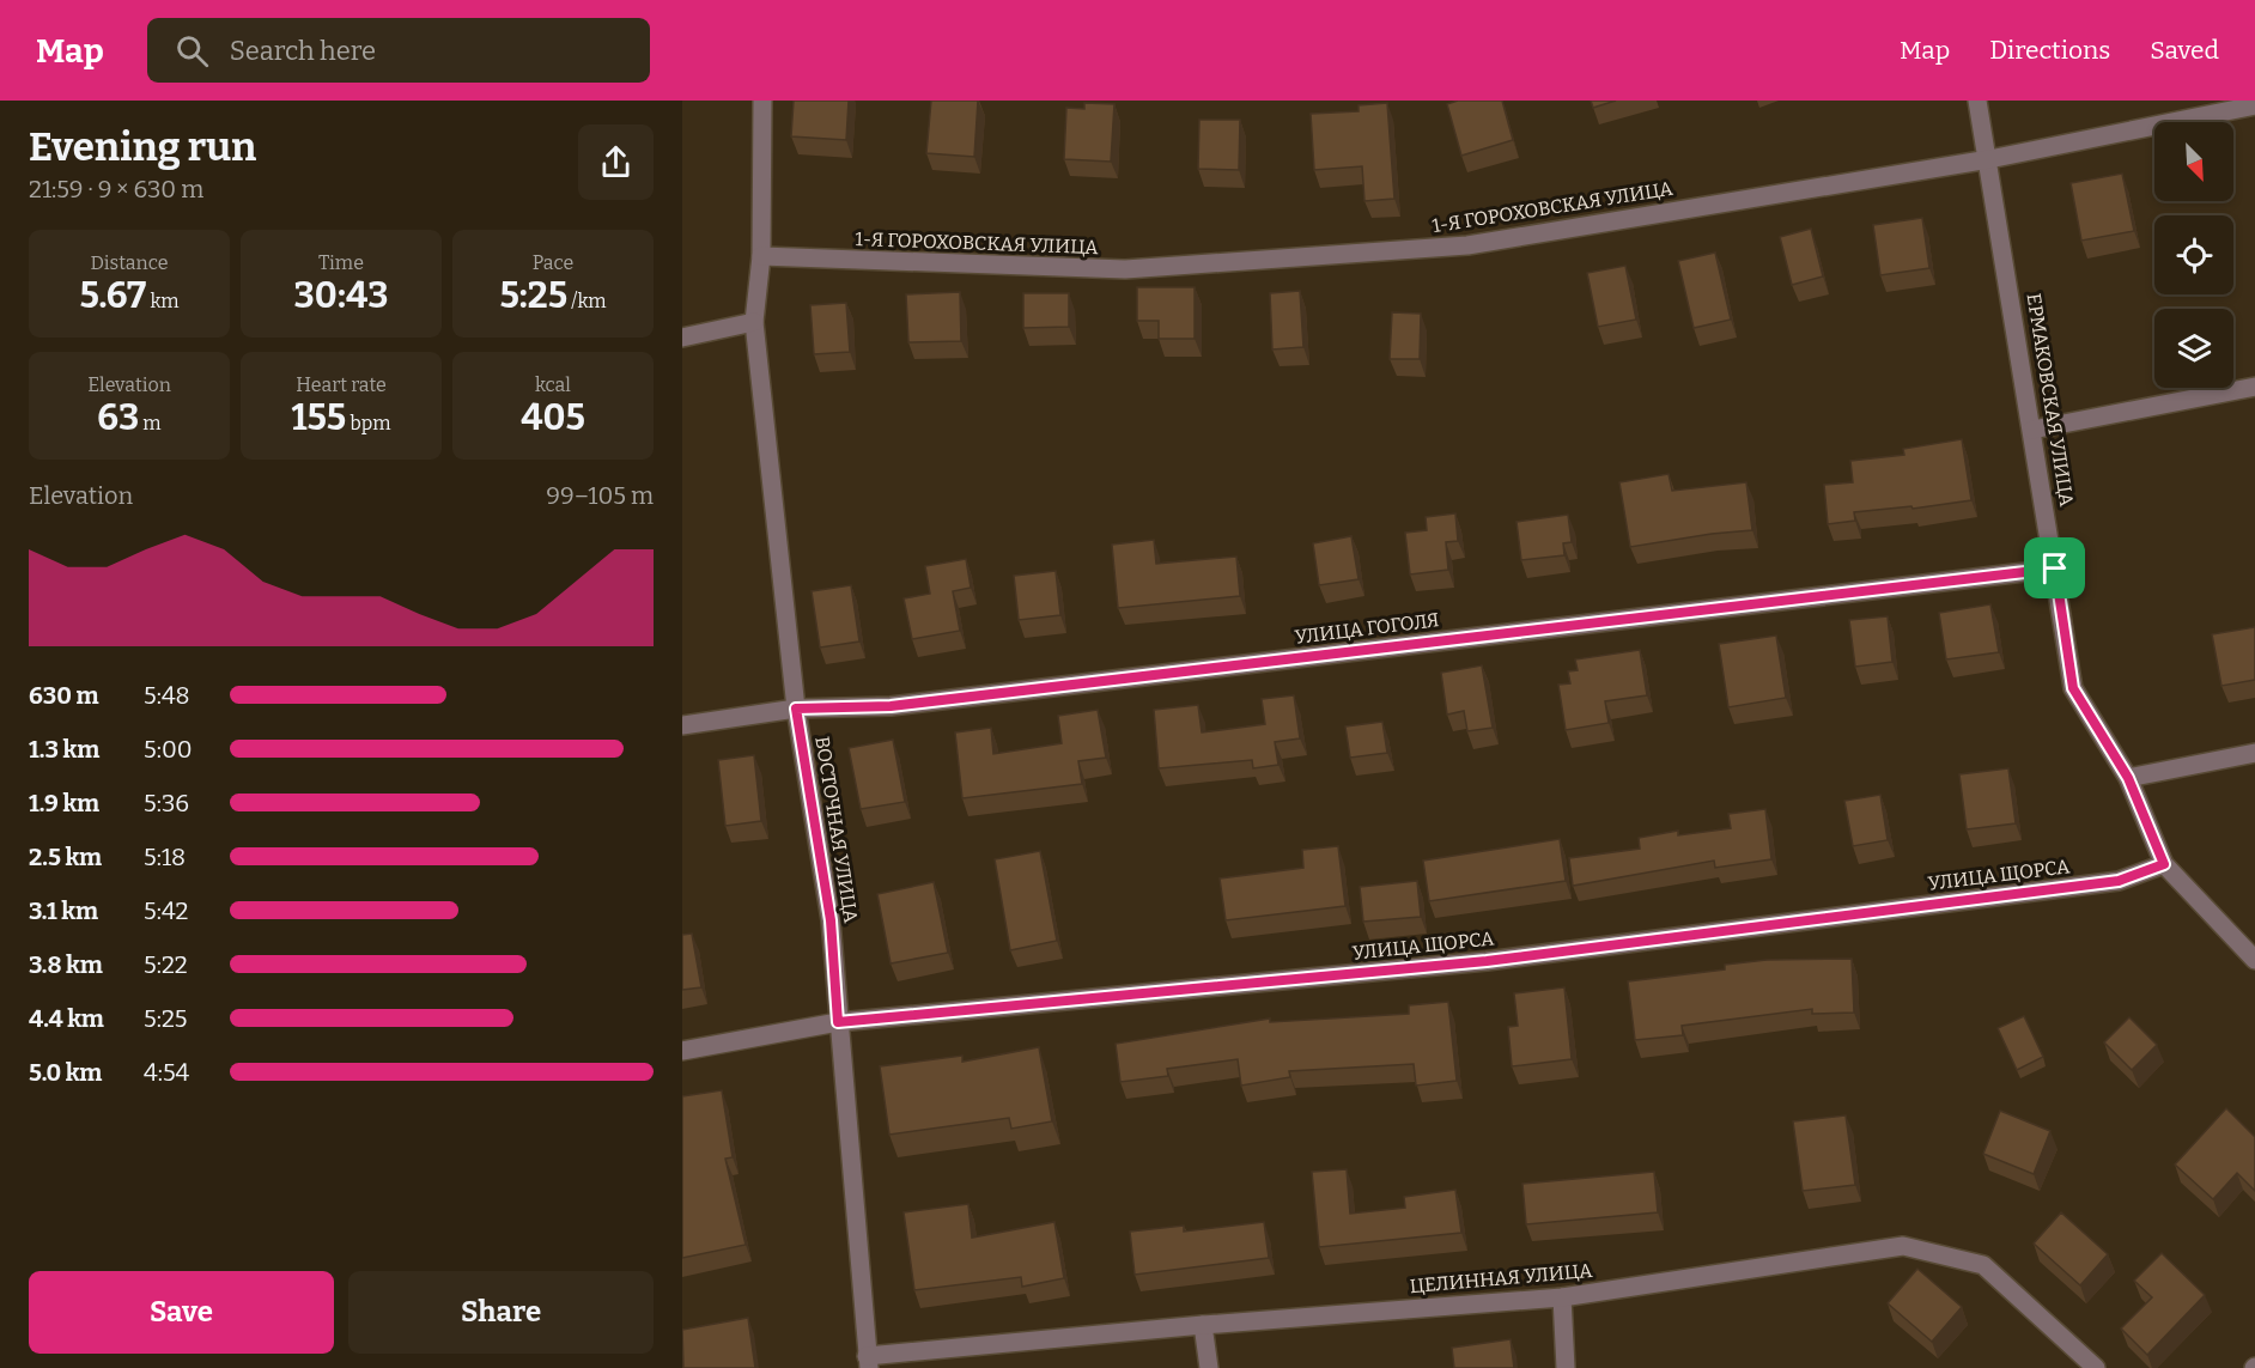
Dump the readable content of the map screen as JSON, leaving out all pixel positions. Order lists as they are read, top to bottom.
{
  "streets": {
    "street": [
      "1-Я ГОРОХОВСКАЯ УЛИЦА",
      "ЕРМАКОВСКАЯ УЛИЦА",
      "УЛИЦА ГОГОЛЯ",
      "ВОСТОЧНАЯ УЛИЦА",
      "УЛИЦА ЩОРСА",
      "ЦЕЛИННАЯ УЛИЦА"
    ]
  },
  "crossings": [
    ["1-Я ГОРОХОВСКАЯ УЛИЦА", "ЕРМАКОВСКАЯ УЛИЦА"],
    ["1-Я ГОРОХОВСКАЯ УЛИЦА", "ВОСТОЧНАЯ УЛИЦА"],
    ["ЕРМАКОВСКАЯ УЛИЦА", "УЛИЦА ГОГОЛЯ"],
    ["УЛИЦА ГОГОЛЯ", "ВОСТОЧНАЯ УЛИЦА"],
    ["ВОСТОЧНАЯ УЛИЦА", "УЛИЦА ЩОРСА"],
    ["ВОСТОЧНАЯ УЛИЦА", "ЦЕЛИННАЯ УЛИЦА"]
  ],
  "north": "bottom right",
  "page": {
    "header": "Map",
    "search": "Search here",
    "nav": ["Map", "Directions", "Saved"],
    "heading": ["Evening run", "21:59 · 9 × 630 m"],
    "stats": [
      ["Distance", "5.67 km"],
      ["Time", "30:43"],
      ["Pace", "5:25 /km"],
      ["Elevation", "63 m"],
      ["Heart rate", "155 bpm"],
      ["kcal", "405"]
    ],
    "chart": ["Elevation", "99–105 m"],
    "list": [
      {
        "name": "630 m",
        "note": "5:48"
      },
      {
        "name": "1.3 km",
        "note": "5:00"
      },
      {
        "name": "1.9 km",
        "note": "5:36"
      },
      {
        "name": "2.5 km",
        "note": "5:18"
      },
      {
        "name": "3.1 km",
        "note": "5:42"
      },
      {
        "name": "3.8 km",
        "note": "5:22"
      },
      {
        "name": "4.4 km",
        "note": "5:25"
      },
      {
        "name": "5.0 km",
        "note": "4:54"
      }
    ],
    "buttons": ["Save", "Share"]
  }
}
